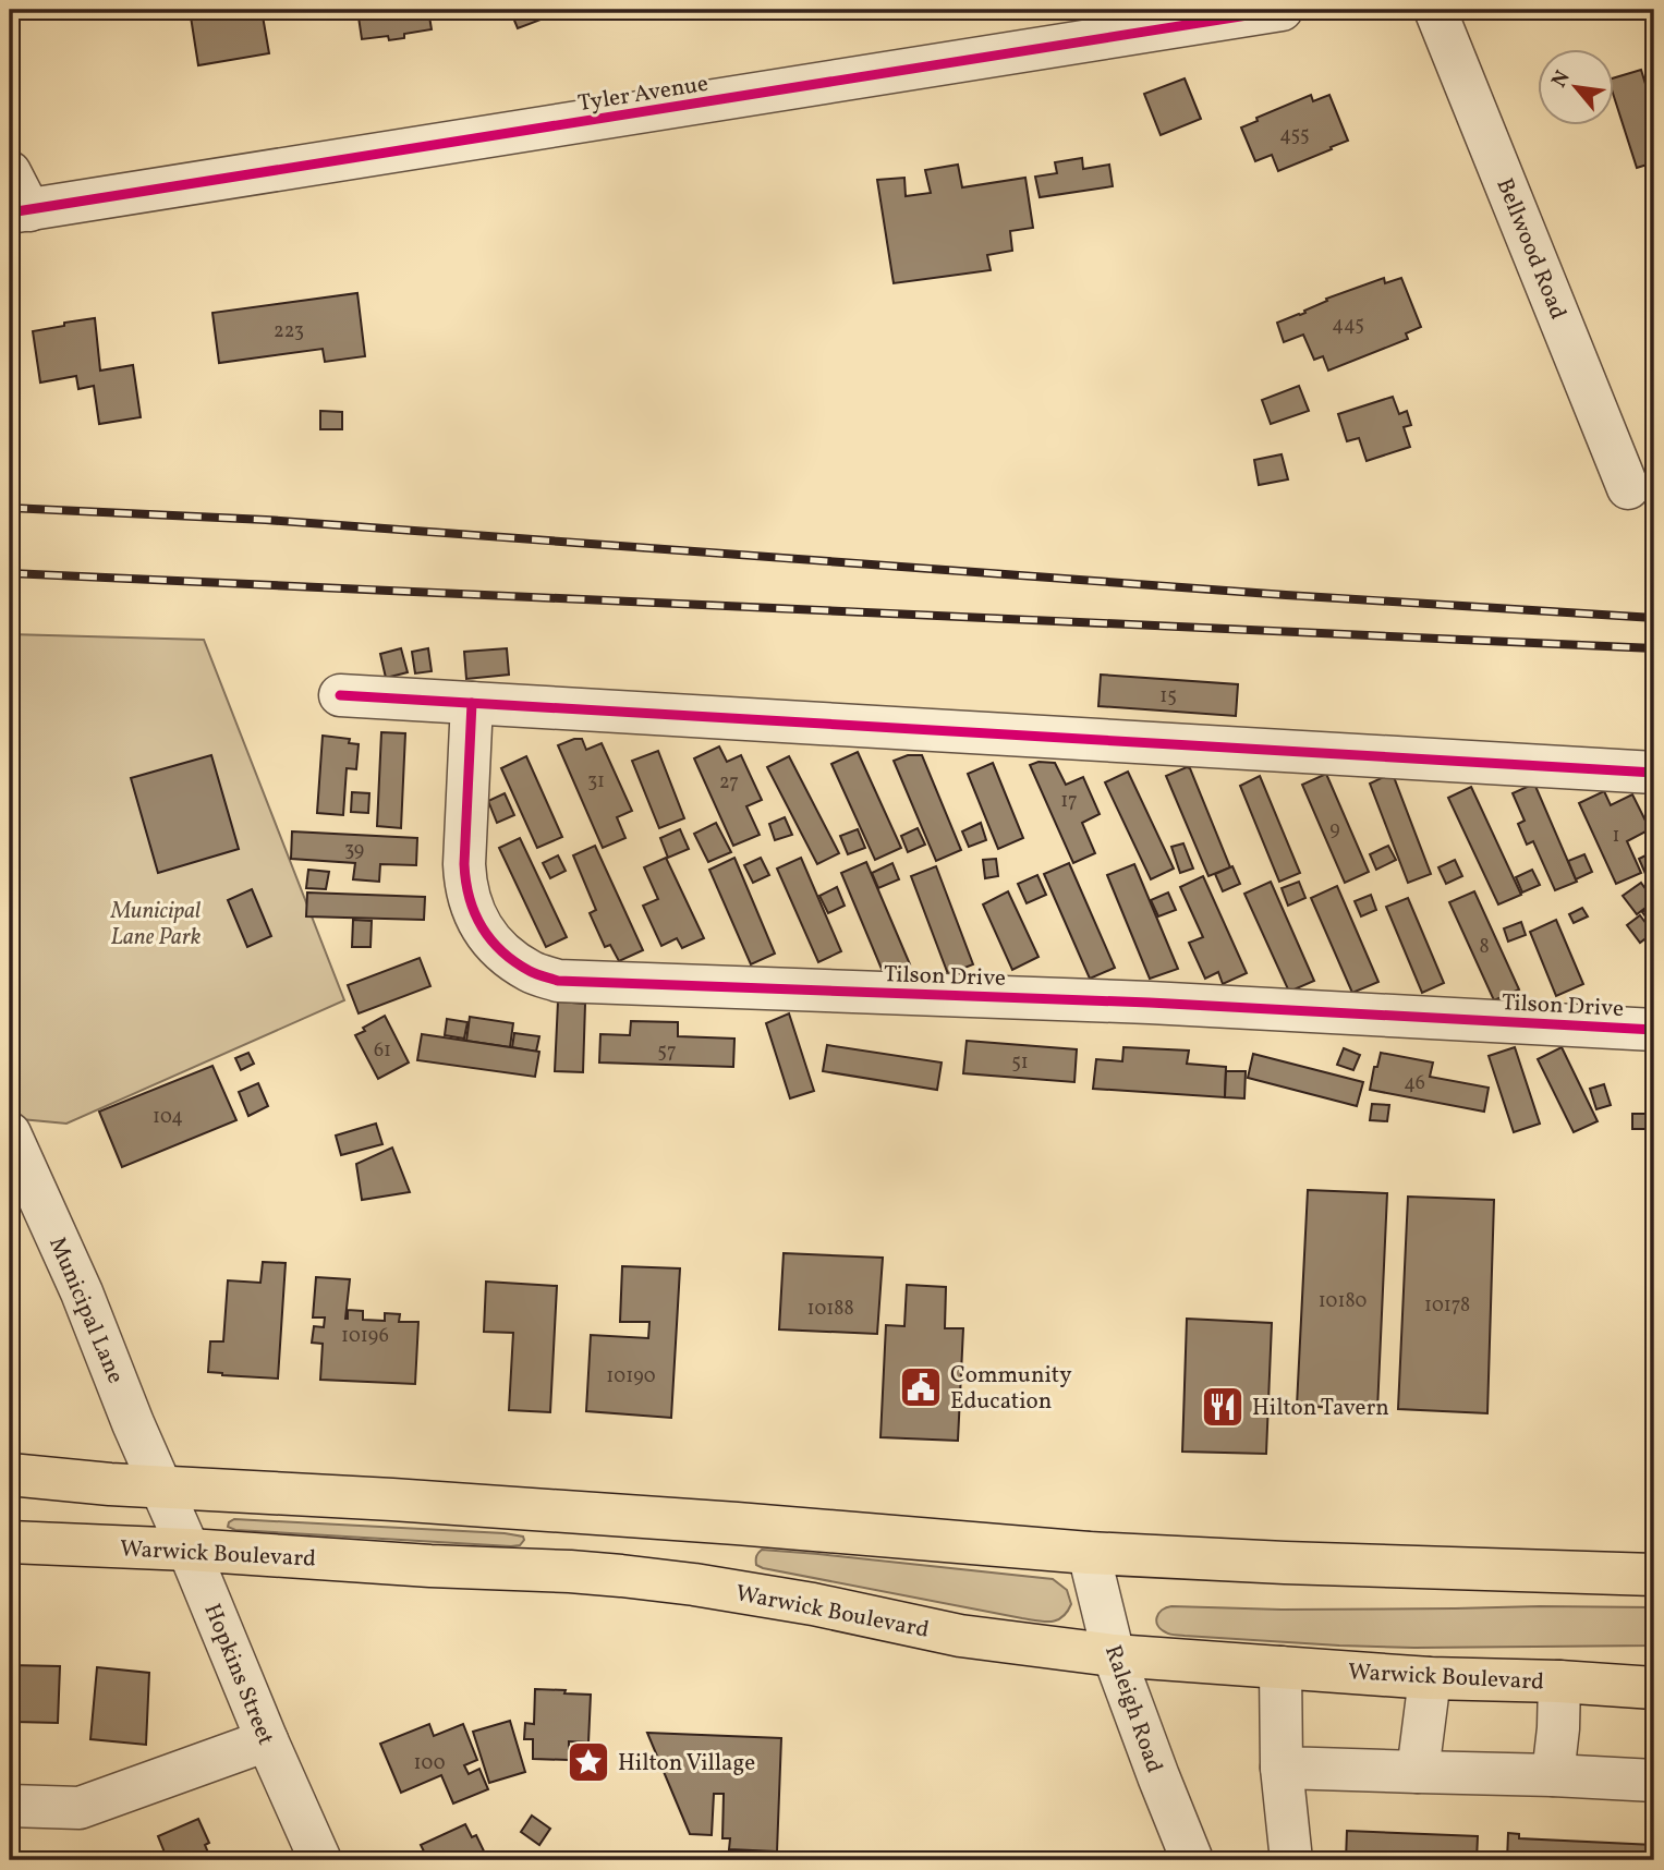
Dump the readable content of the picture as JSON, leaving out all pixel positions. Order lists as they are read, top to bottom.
{
  "streets": {
    "main road": ["Warwick Boulevard"],
    "street": [
      "Tyler Avenue",
      "Bellwood Road",
      "Tilson Drive",
      "Municipal Lane",
      "Hopkins Street",
      "Raleigh Road"
    ]
  },
  "crossings": [
    ["Municipal Lane", "Hopkins Street"],
    ["Warwick Boulevard", "Hopkins Street"],
    ["Warwick Boulevard", "Raleigh Road"]
  ],
  "parks": ["Municipal Lane Park"],
  "places": {
    "public building": ["Community Education"],
    "restaurant": ["Hilton Tavern"],
    "place": ["Hilton Village"]
  },
  "house_numbers": [
    "455",
    "445",
    "223",
    "15",
    "31",
    "27",
    "17",
    "9",
    "1",
    "39",
    "8",
    "61",
    "57",
    "51",
    "46",
    "104",
    "10180",
    "10178",
    "10188",
    "10196",
    "10190",
    "100"
  ],
  "north": "top left"
}
